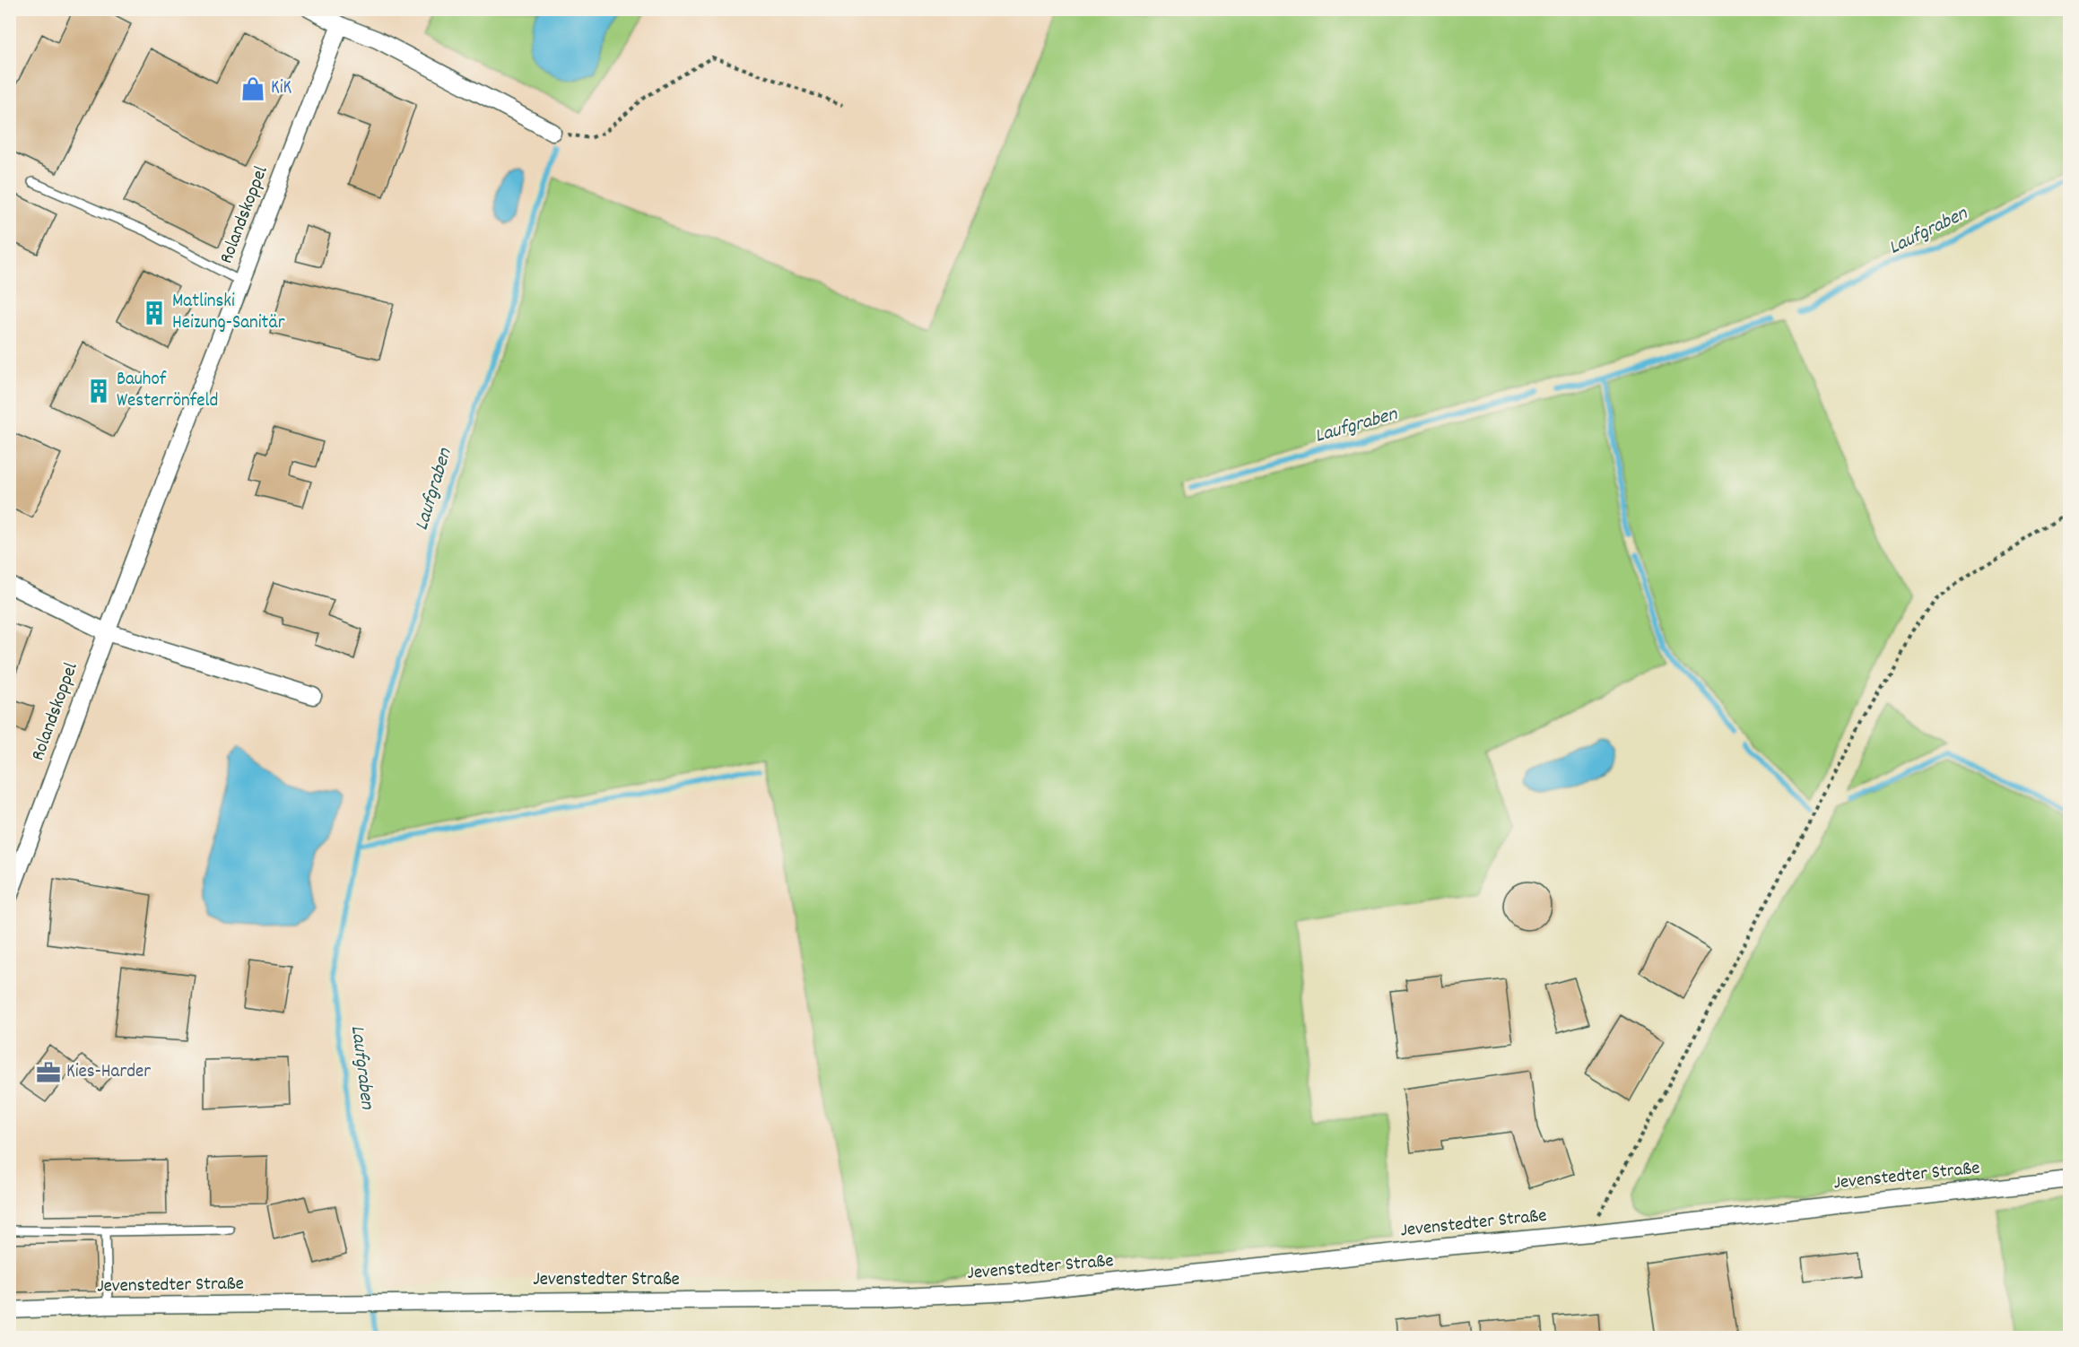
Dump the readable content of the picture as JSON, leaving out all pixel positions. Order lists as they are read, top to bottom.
{
  "streets": {
    "street": ["Rolandskoppel", "Jevenstedter Straße"]
  },
  "water": ["Laufgraben"],
  "places": {
    "shop": ["KiK"],
    "building": ["Matlinski Heizung-Sanitär", "Bauhof Westerrönfeld"],
    "office": ["Kies-Harder"]
  }
}
